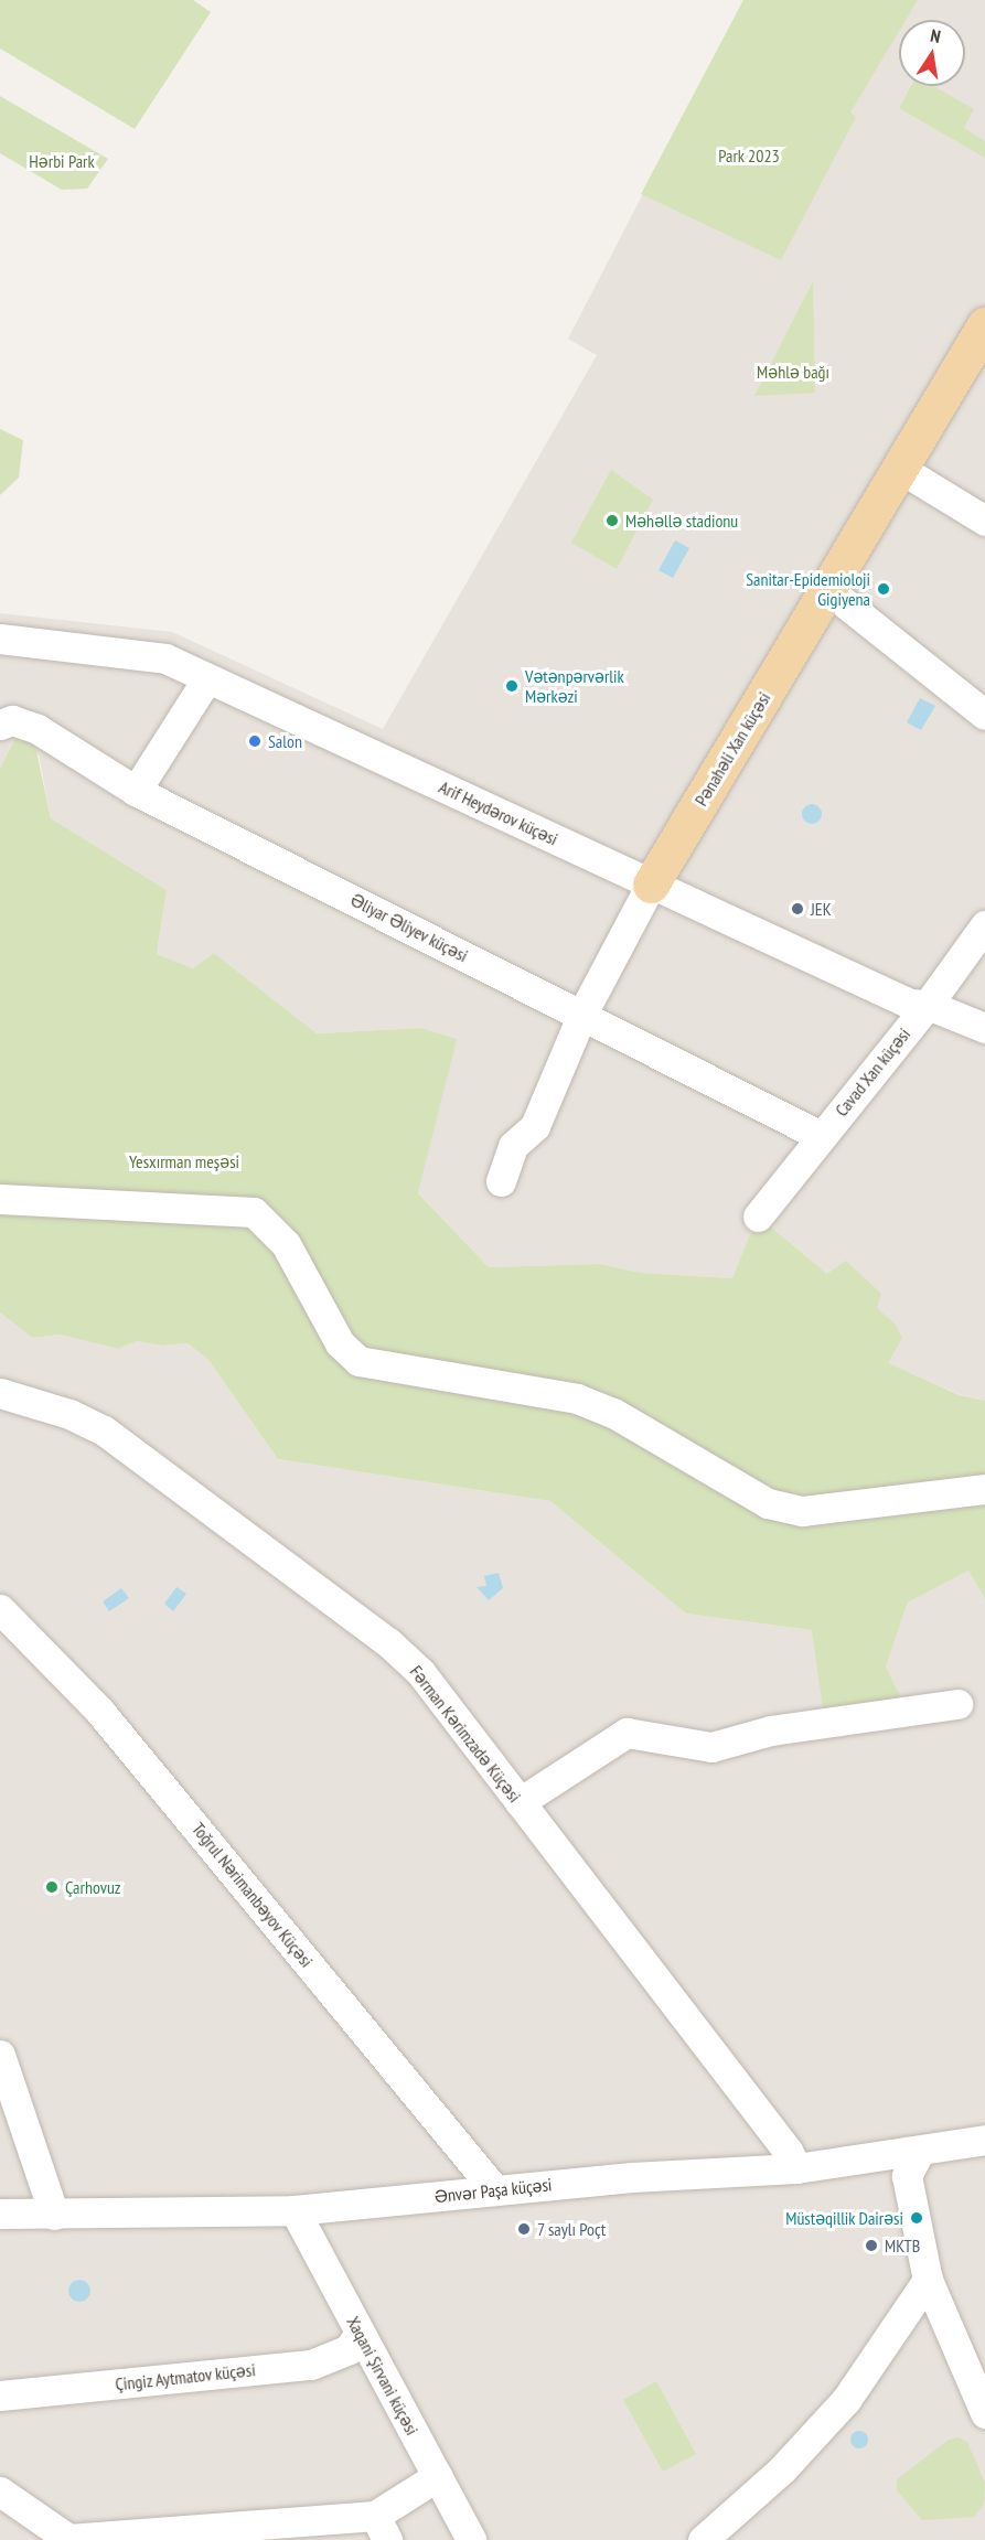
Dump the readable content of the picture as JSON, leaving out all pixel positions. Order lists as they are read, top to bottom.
{
  "streets": {
    "main road": ["Pənahəli Xan küçəsi"],
    "street": [
      "Arif Heydərov küçəsi",
      "Əliyar Əliyev küçəsi",
      "Cavad Xan küçəsi",
      "Fərman Kərimzadə Küçəsi",
      "Toğrul Nərimanbəyov Küçəsi",
      "Ənvər Paşa küçəsi",
      "Xaqani Şirvani küçəsi",
      "Çingiz Aytmatov küçəsi"
    ]
  },
  "crossings": [
    ["Pənahəli Xan küçəsi", "Arif Heydərov küçəsi"],
    ["Pənahəli Xan küçəsi", "Əliyar Əliyev küçəsi"],
    ["Arif Heydərov küçəsi", "Cavad Xan küçəsi"],
    ["Əliyar Əliyev küçəsi", "Cavad Xan küçəsi"],
    ["Fərman Kərimzadə Küçəsi", "Ənvər Paşa küçəsi"],
    ["Toğrul Nərimanbəyov Küçəsi", "Ənvər Paşa küçəsi"],
    ["Ənvər Paşa küçəsi", "Xaqani Şirvani küçəsi"],
    ["Xaqani Şirvani küçəsi", "Çingiz Aytmatov küçəsi"]
  ],
  "parks": [
    "Park 2023",
    "Hərbi Park",
    "Məhlə bağı",
    "Yesxırman meşəsi"
  ],
  "places": [
    "Məhəllə stadionu",
    "Sanitar-Epidemioloji Gigiyena",
    "Vətənpərvərlik Mərkəzi",
    "Salon",
    "JEK",
    "Çarhovuz",
    "Müstəqillik Dairəsi",
    "7 saylı Poçt",
    "MKTB"
  ],
  "north": "top"
}
